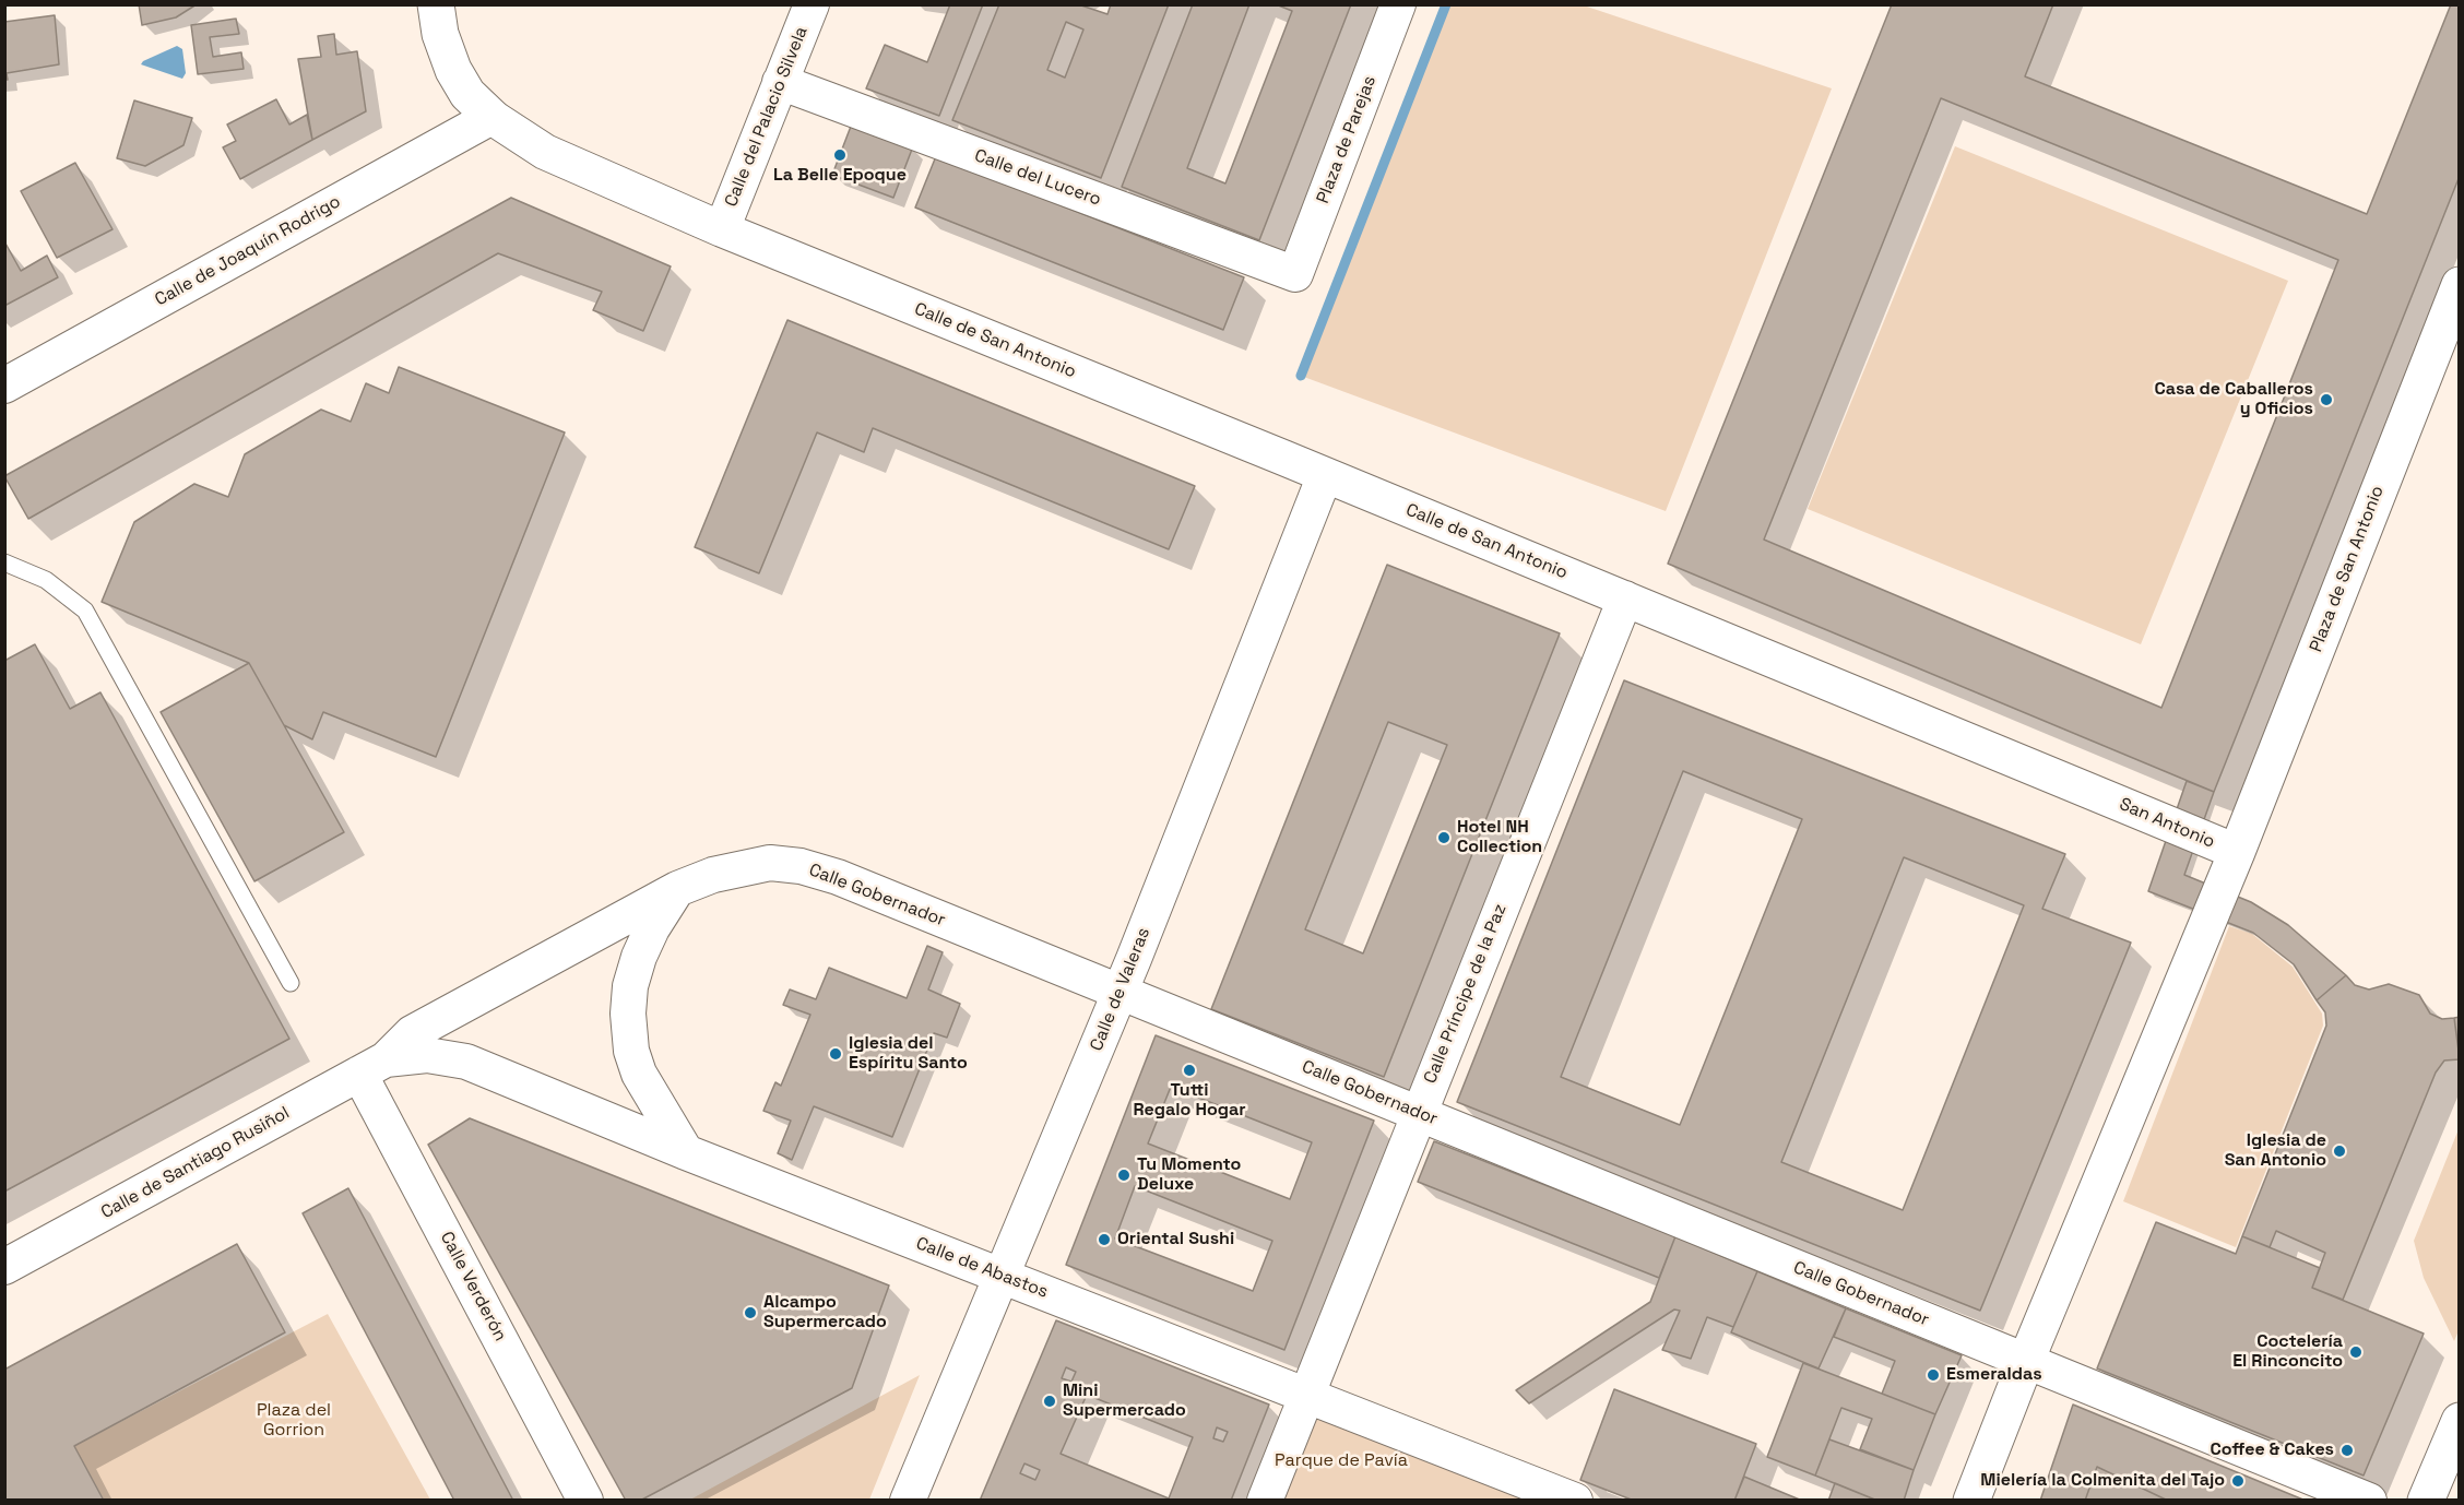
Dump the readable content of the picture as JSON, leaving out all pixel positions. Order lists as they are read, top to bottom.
{
  "streets": {
    "main road": ["Calle de San Antonio", "Plaza de San Antonio", "San Antonio"],
    "street": [
      "Calle del Palacio Silvela",
      "Plaza de Parejas",
      "Calle del Lucero",
      "Calle de Joaquín Rodrigo",
      "Calle Gobernador",
      "Calle de Valeras",
      "Calle Príncipe de la Paz",
      "Calle de Santiago Rusiñol",
      "Calle de Abastos",
      "Calle Verderón"
    ]
  },
  "crossings": [
    ["Calle del Palacio Silvela", "Calle del Lucero"],
    ["Calle del Palacio Silvela", "Calle de San Antonio"],
    ["Plaza de Parejas", "Calle del Lucero"],
    ["Calle de Joaquín Rodrigo", "Calle de San Antonio"],
    ["Calle de San Antonio", "San Antonio"],
    ["Calle de San Antonio", "Calle de Valeras"],
    ["Calle de San Antonio", "Calle Príncipe de la Paz"],
    ["Plaza de San Antonio", "San Antonio"],
    ["San Antonio", "Calle Gobernador"],
    ["San Antonio", "Calle Príncipe de la Paz"],
    ["Calle Gobernador", "Calle de Valeras"],
    ["Calle Gobernador", "Calle Príncipe de la Paz"],
    ["Calle Gobernador", "Calle de Santiago Rusiñol"],
    ["Calle Gobernador", "Calle de Abastos"],
    ["Calle Gobernador", "Calle Verderón"],
    ["Calle de Valeras", "Calle de Abastos"],
    ["Calle Príncipe de la Paz", "Calle de Abastos"],
    ["Calle de Santiago Rusiñol", "Calle de Abastos"],
    ["Calle de Santiago Rusiñol", "Calle Verderón"],
    ["Calle de Abastos", "Calle Verderón"]
  ],
  "parks": ["Plaza del Gorrion", "Parque de Pavía"],
  "places": [
    "La Belle Epoque",
    "Casa de Caballeros y Oficios",
    "Hotel NH Collection",
    "Iglesia del Espíritu Santo",
    "Tutti Regalo Hogar",
    "Iglesia de San Antonio",
    "Tu Momento Deluxe",
    "Oriental Sushi",
    "Alcampo Supermercado",
    "Coctelería El Rinconcito",
    "Esmeraldas",
    "Mini Supermercado",
    "Coffee & Cakes",
    "Mielería la Colmenita del Tajo"
  ]
}
